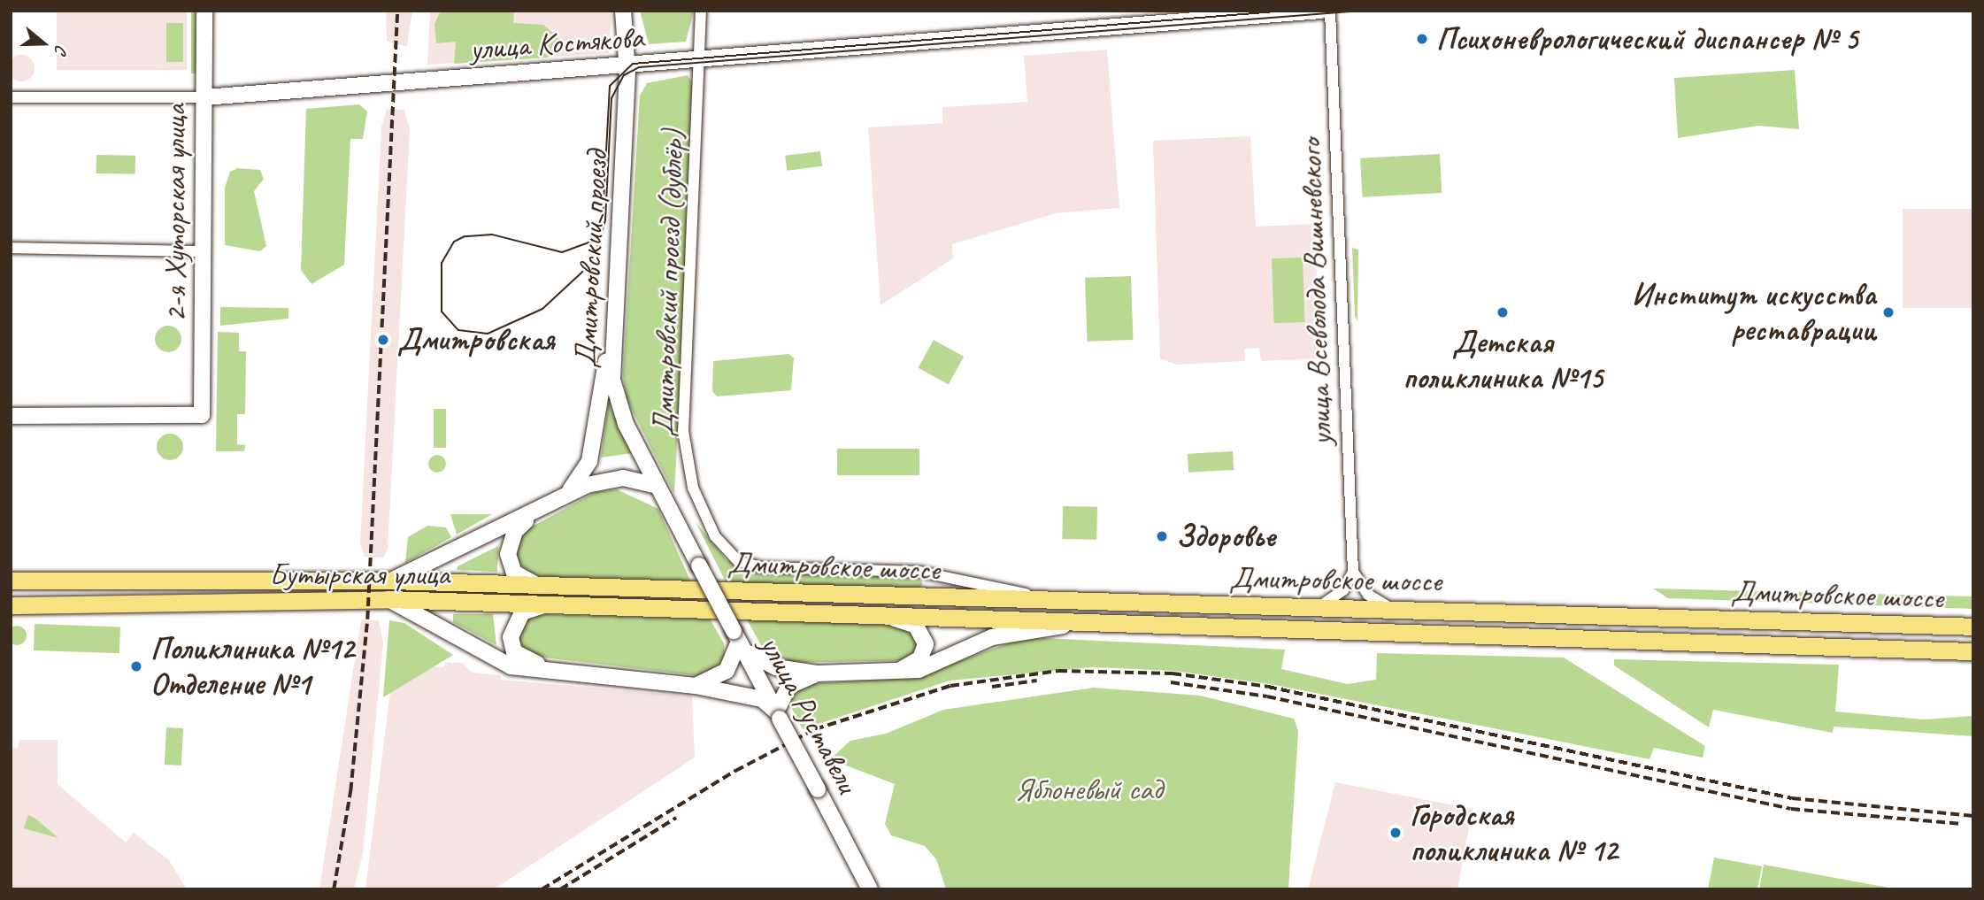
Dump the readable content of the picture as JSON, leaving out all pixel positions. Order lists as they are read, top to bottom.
{
  "streets": {
    "main road": [
      "улица Костякова",
      "2-я Хуторская улица",
      "Дмитровский проезд",
      "Дмитровское шоссе",
      "Бутырская улица",
      "улица Руставели"
    ],
    "street": ["Дмитровский проезд (дублёр)", "улица Всеволода Вишневского"]
  },
  "crossings": [
    ["улица Костякова", "2-я Хуторская улица"],
    ["улица Костякова", "Дмитровский проезд"],
    ["улица Костякова", "Дмитровский проезд (дублёр)"],
    ["Дмитровский проезд", "улица Руставели"],
    ["Дмитровский проезд (дублёр)", "Дмитровское шоссе"],
    ["Дмитровское шоссе", "Бутырская улица"]
  ],
  "parks": ["Яблоневый сад"],
  "places": [
    "Психоневрологический диспансер № 5",
    "Детская поликлиника №15",
    "Институт искусства реставрации",
    "Дмитровская",
    "Здоровье",
    "Поликлиника №12 Отделение №1",
    "Городская поликлиника № 12"
  ],
  "north": "right"
}
